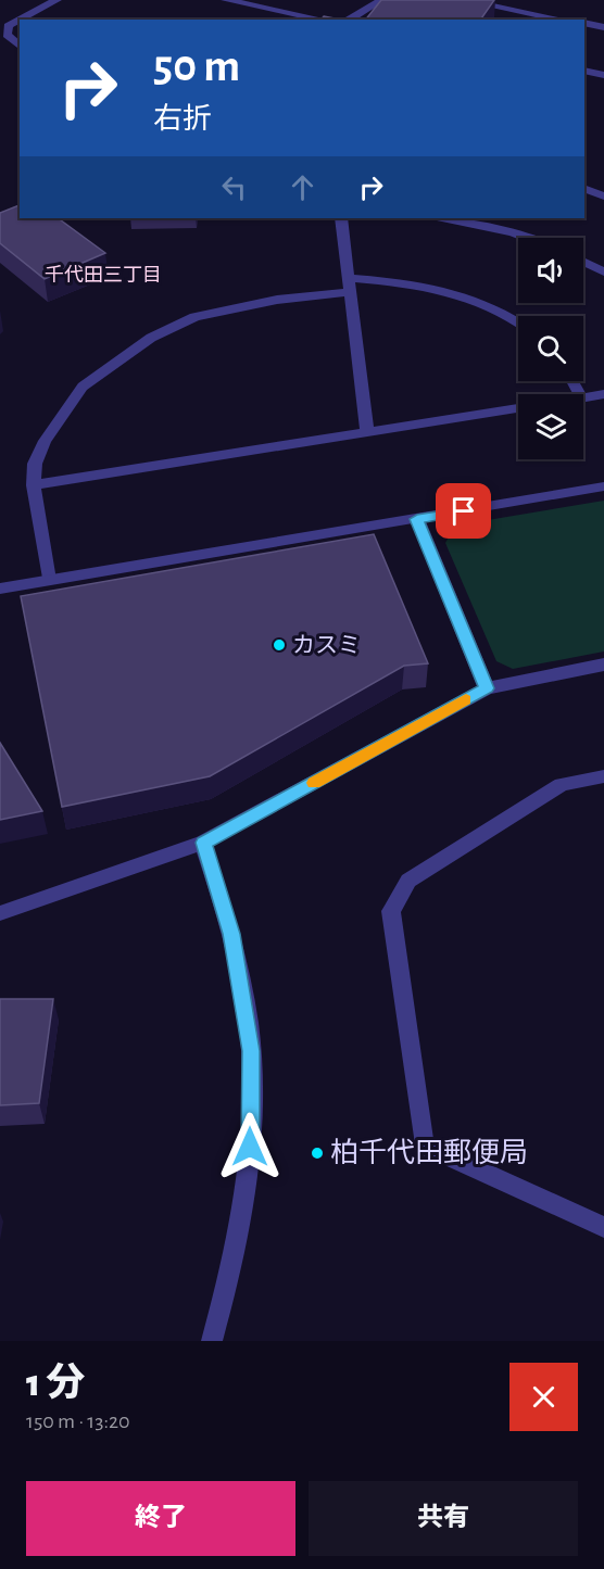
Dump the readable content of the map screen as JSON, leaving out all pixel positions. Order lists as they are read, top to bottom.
{
  "districts": ["千代田三丁目"],
  "places": ["カスミ", "柏千代田郵便局"],
  "page": {
    "turn": ["50 m", "右折"],
    "heading": ["1 分", "150 m · 13:20"],
    "buttons": ["終了", "共有"]
  }
}
